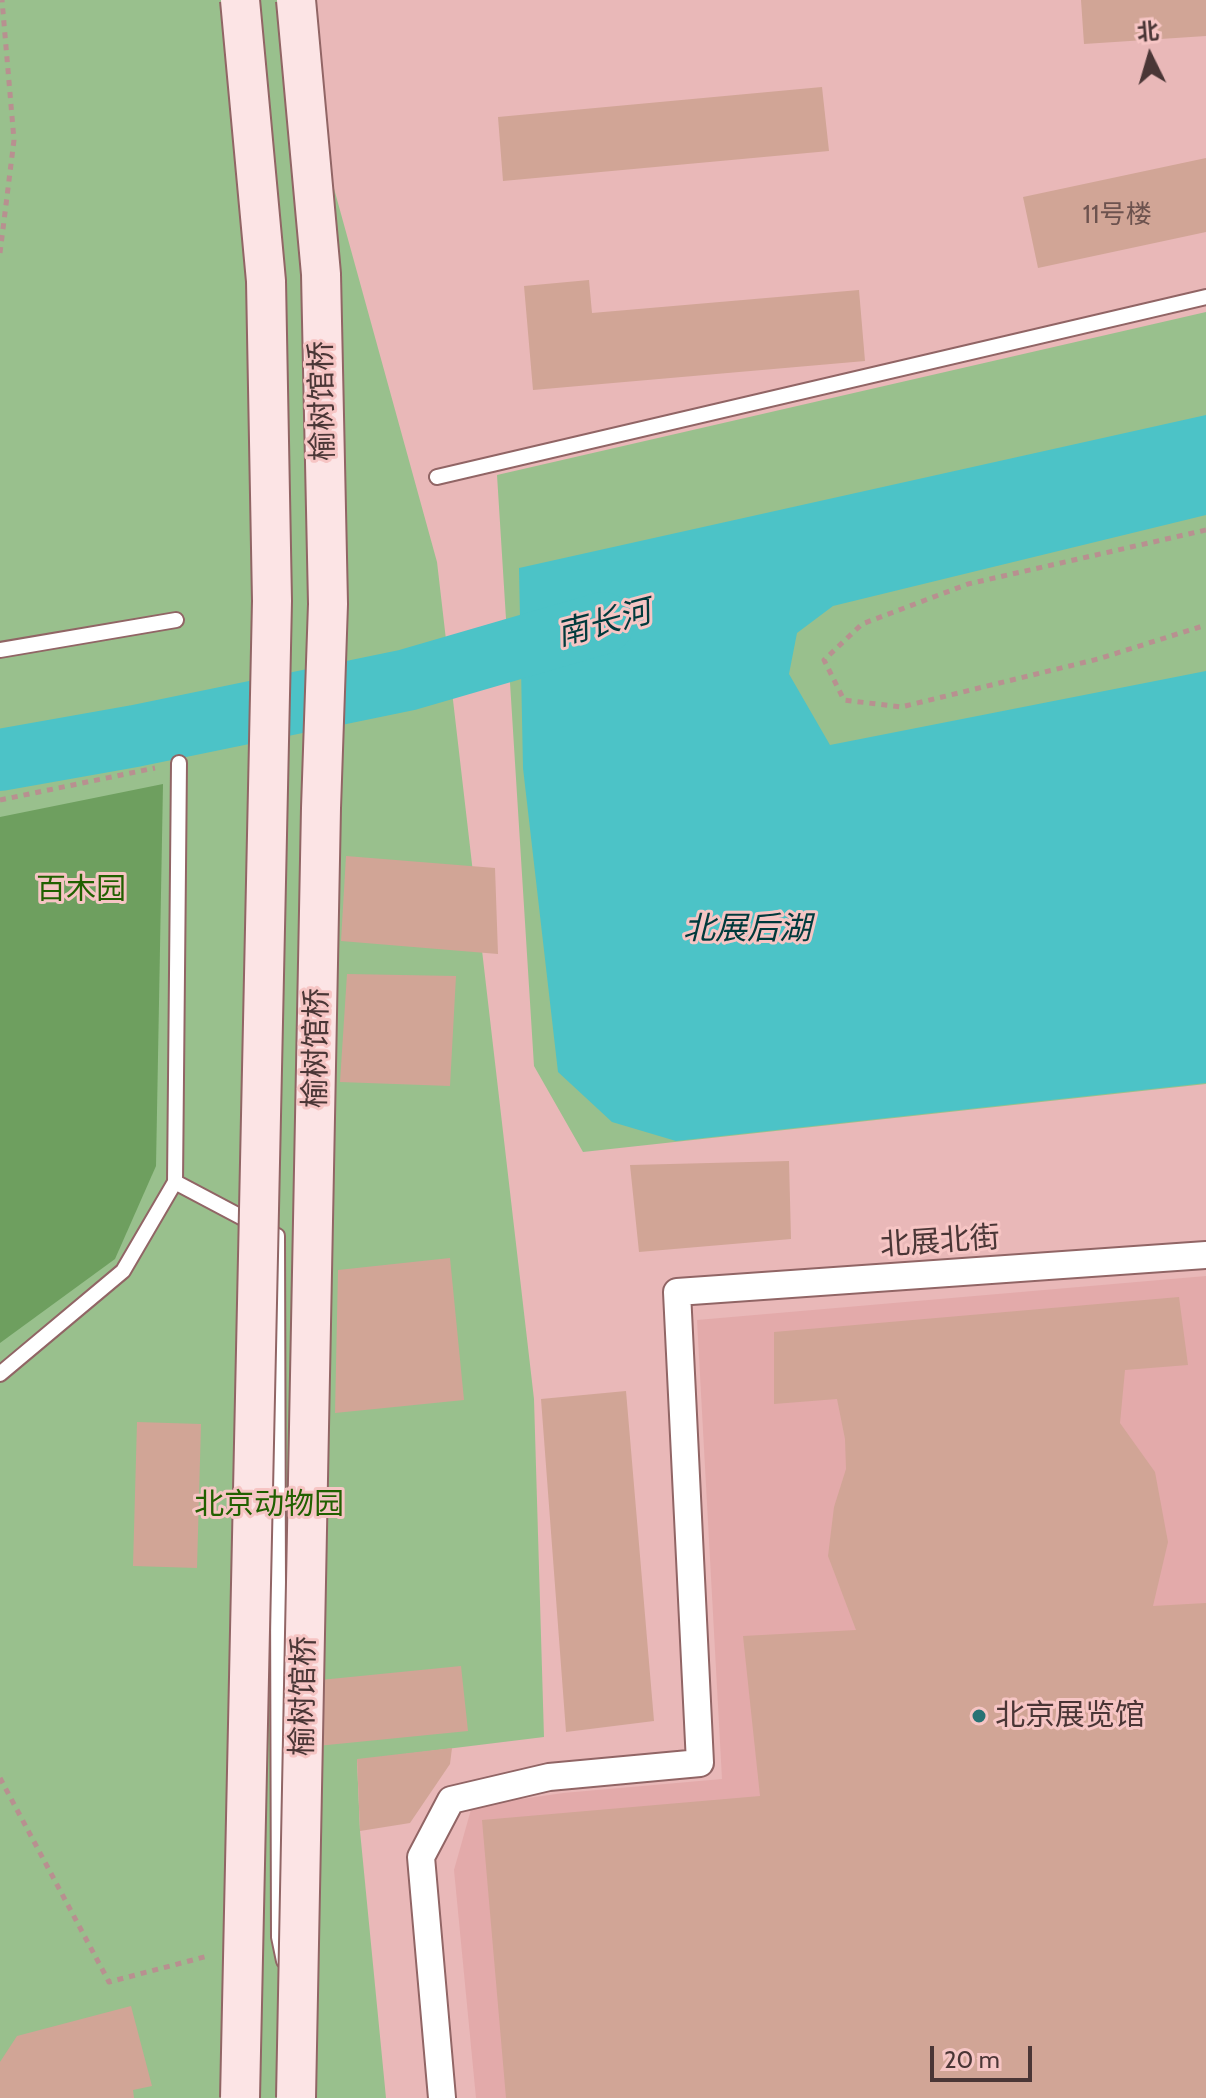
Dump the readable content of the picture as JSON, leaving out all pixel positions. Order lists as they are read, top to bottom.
{
  "streets": {
    "main road": ["榆树馆桥"],
    "street": ["北展北街"]
  },
  "water": ["南长河", "北展后湖"],
  "parks": ["百木园", "北京动物园"],
  "places": ["北京展览馆"],
  "house_numbers": ["11号楼"],
  "scale_bar": "20 m",
  "north": "top"
}
